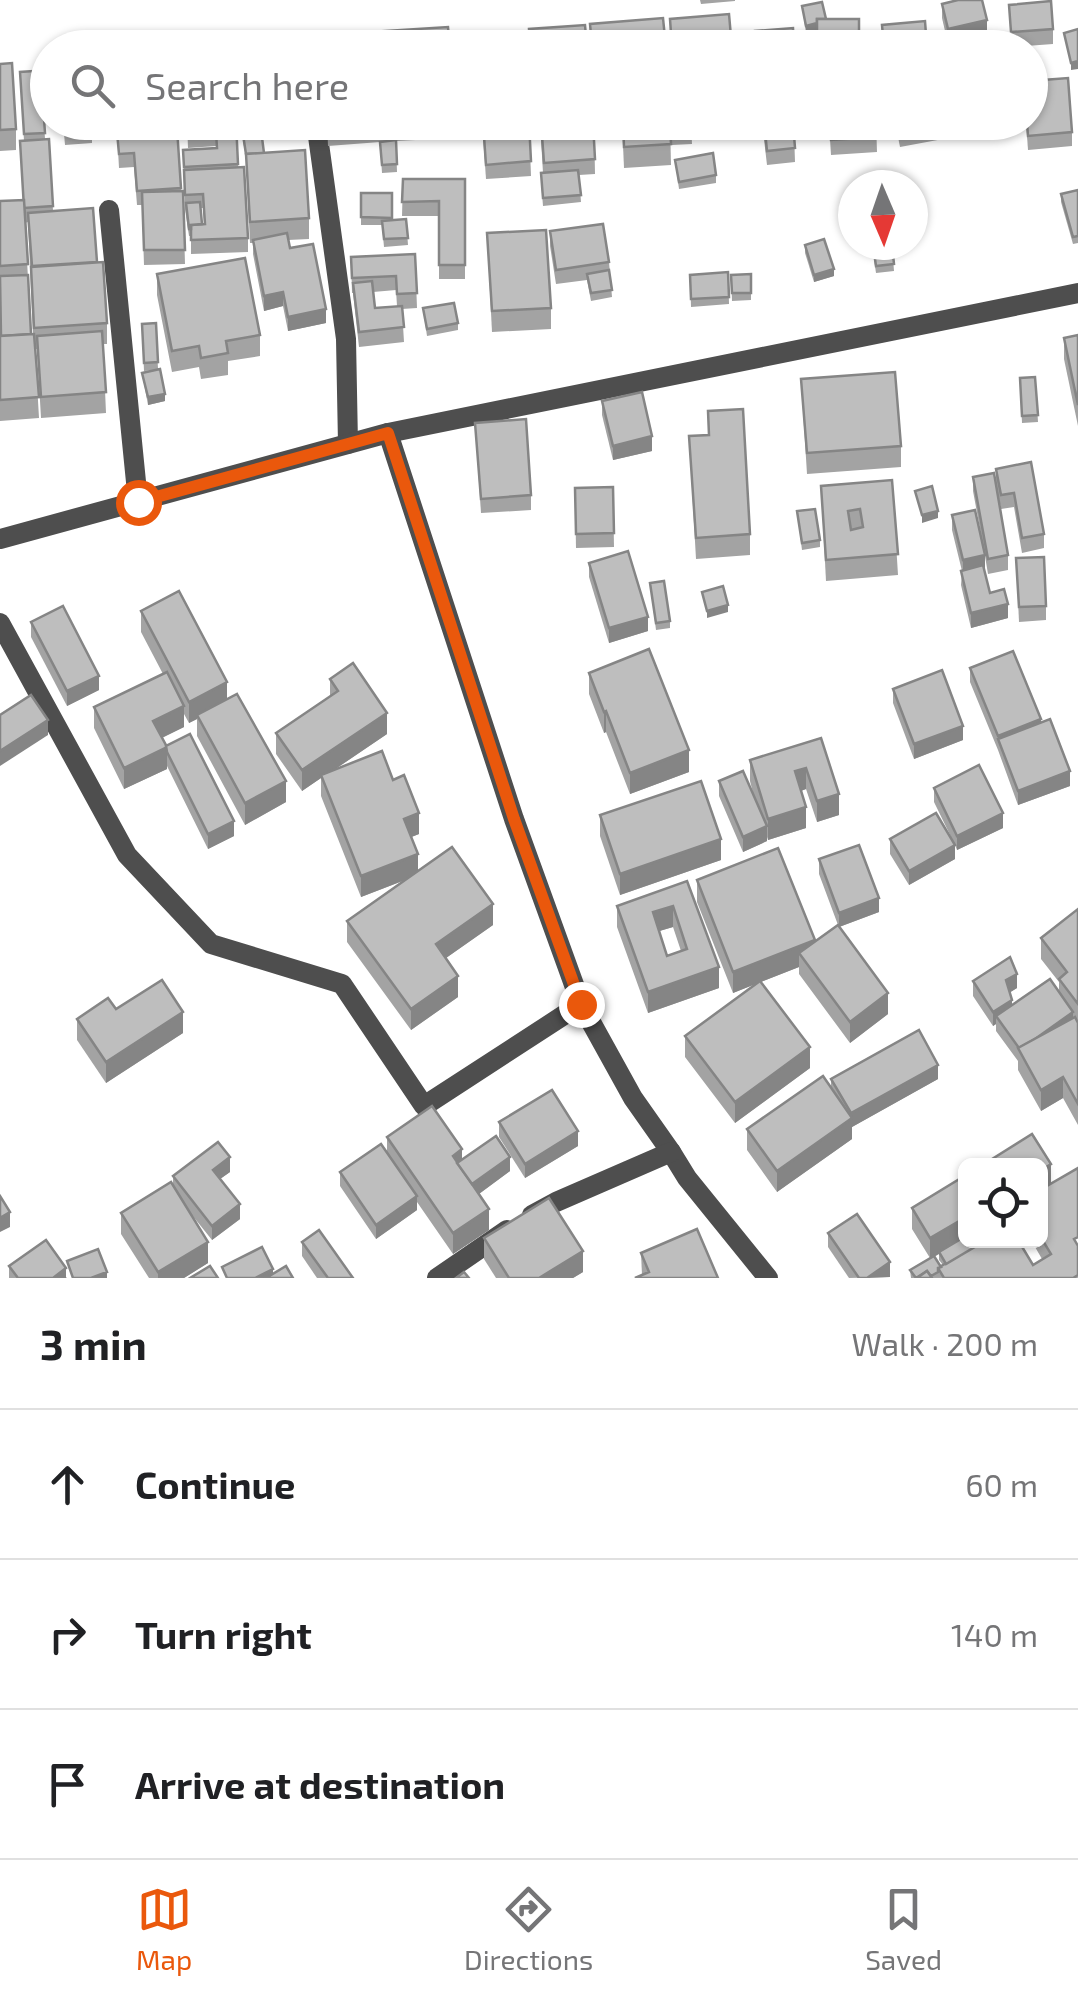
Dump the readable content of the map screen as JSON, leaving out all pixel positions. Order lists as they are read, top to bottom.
{
  "north": "bottom",
  "page": {
    "search": "Search here",
    "heading": ["3 min", "Walk · 200 m"],
    "list": [
      ["Continue", "60 m"],
      ["Turn right", "140 m"],
      "Arrive at destination"
    ],
    "nav": ["Map", "Directions", "Saved"]
  }
}
